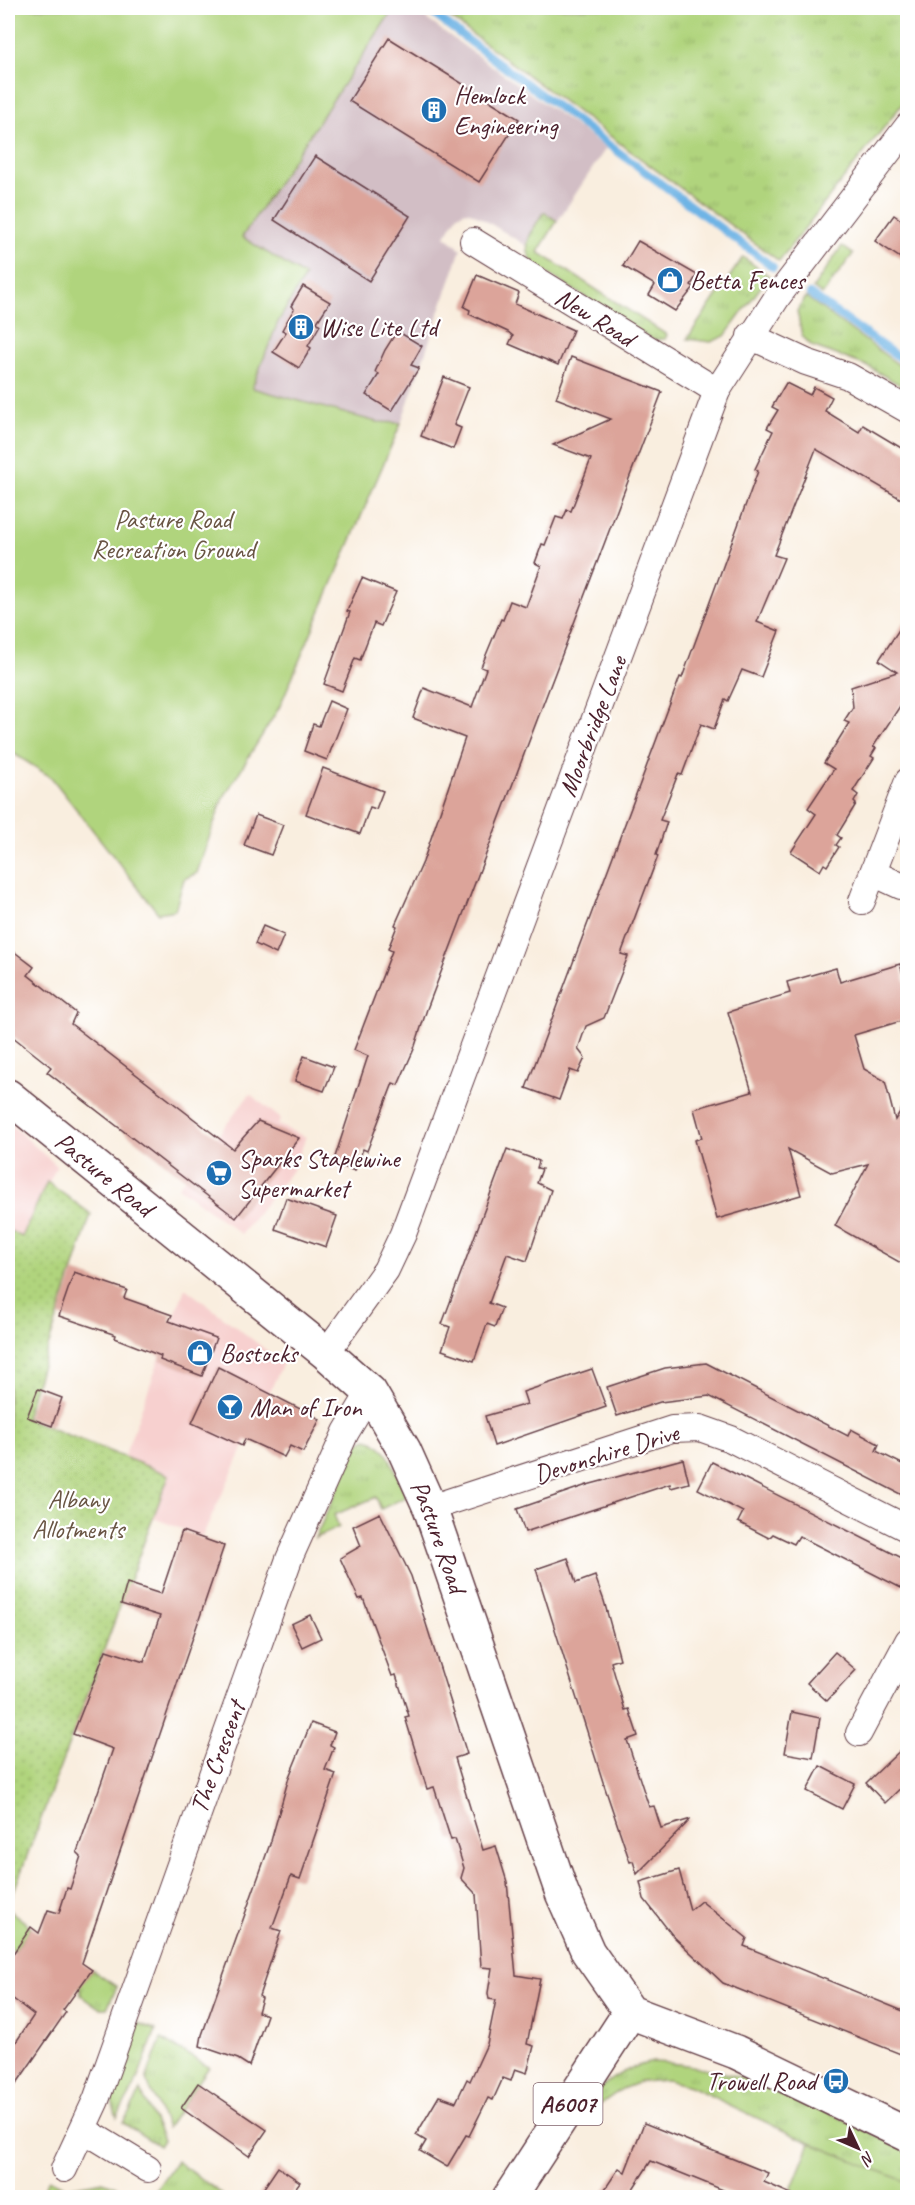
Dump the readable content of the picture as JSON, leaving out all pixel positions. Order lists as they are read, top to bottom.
{
  "streets": {
    "main road": ["Pasture Road", "A6007"],
    "street": [
      "New Road",
      "Moorbridge Lane",
      "Devonshire Drive",
      "The Crescent"
    ]
  },
  "crossings": [
    ["New Road", "Moorbridge Lane"],
    ["Moorbridge Lane", "Pasture Road"],
    ["Pasture Road", "Devonshire Drive"],
    ["Pasture Road", "The Crescent"],
    ["Pasture Road", "A6007"]
  ],
  "parks": ["Pasture Road Recreation Ground", "Albany Allotments"],
  "places": {
    "building": ["Hemlock Engineering", "Wise Lite Ltd"],
    "shop": ["Betta Fences", "Bostocks"],
    "supermarket": ["Sparks Staplewine Supermarket"],
    "bar": ["Man of Iron"],
    "bus stop": ["Trowell Road"]
  },
  "north": "bottom right"
}
